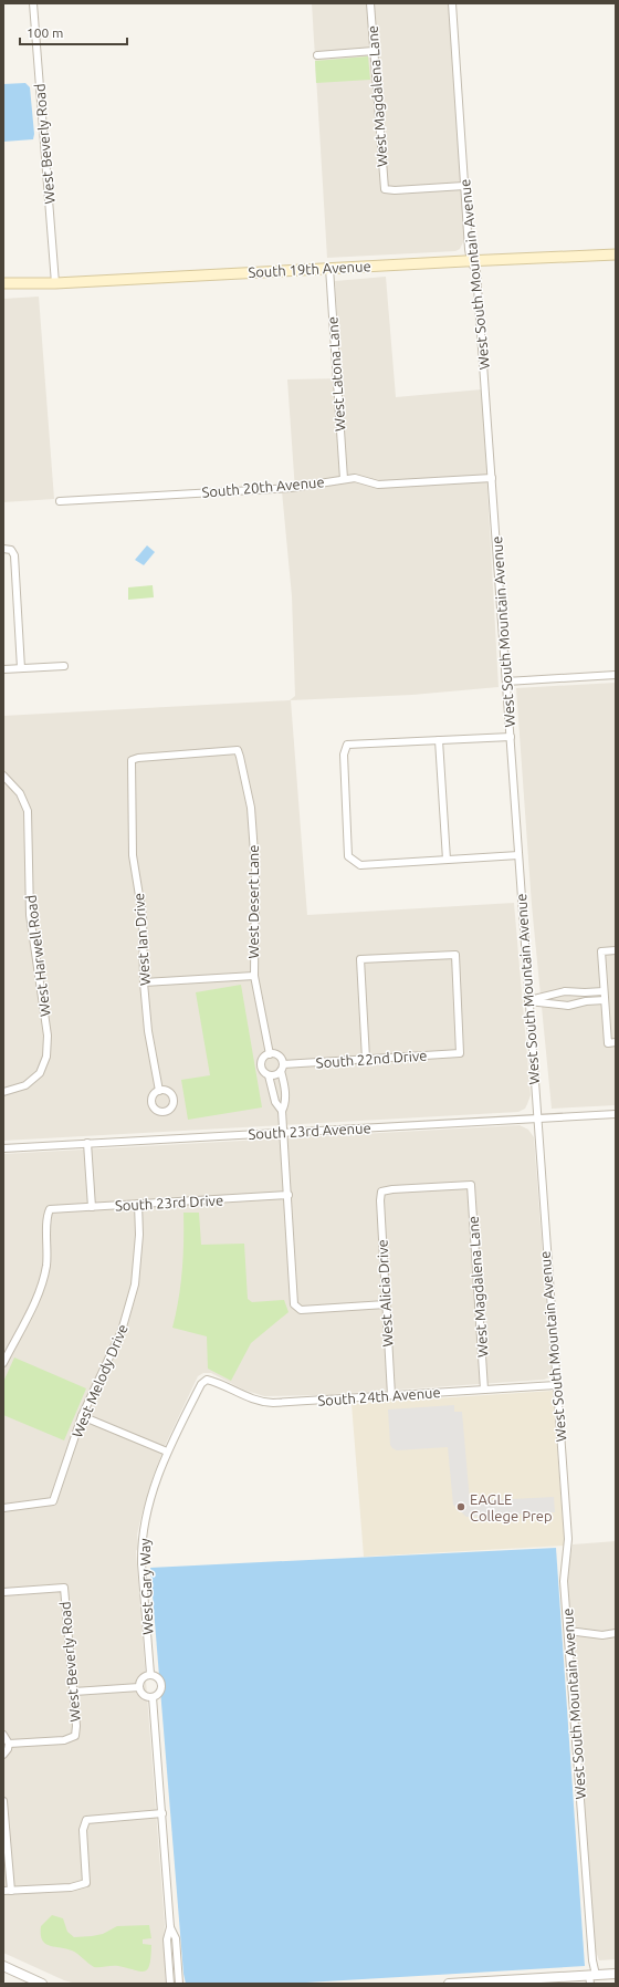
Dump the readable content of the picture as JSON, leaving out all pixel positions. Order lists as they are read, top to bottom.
{
  "streets": {
    "main road": ["South 19th Avenue"],
    "street": [
      "West Magdalena Lane",
      "West Beverly Road",
      "West South Mountain Avenue",
      "West Latona Lane",
      "South 20th Avenue",
      "West Desert Lane",
      "West Ian Drive",
      "West Harwell Road",
      "South 22nd Drive",
      "South 23rd Avenue",
      "South 23rd Drive",
      "West Alicia Drive",
      "West Melody Drive",
      "South 24th Avenue",
      "West Gary Way"
    ]
  },
  "crossings": [
    ["West Magdalena Lane", "West South Mountain Avenue"],
    ["West Magdalena Lane", "West Alicia Drive"],
    ["West Magdalena Lane", "South 24th Avenue"],
    ["West Beverly Road", "South 19th Avenue"],
    ["South 19th Avenue", "West South Mountain Avenue"],
    ["South 19th Avenue", "West Latona Lane"],
    ["West South Mountain Avenue", "South 20th Avenue"],
    ["West South Mountain Avenue", "South 23rd Avenue"],
    ["West South Mountain Avenue", "South 24th Avenue"],
    ["West Latona Lane", "South 20th Avenue"],
    ["West Desert Lane", "West Ian Drive"],
    ["West Desert Lane", "South 22nd Drive"],
    ["South 23rd Drive", "West Melody Drive"],
    ["West Alicia Drive", "South 24th Avenue"],
    ["South 24th Avenue", "West Gary Way"]
  ],
  "places": ["EAGLE College Prep"],
  "scale_bar": "100 m"
}
